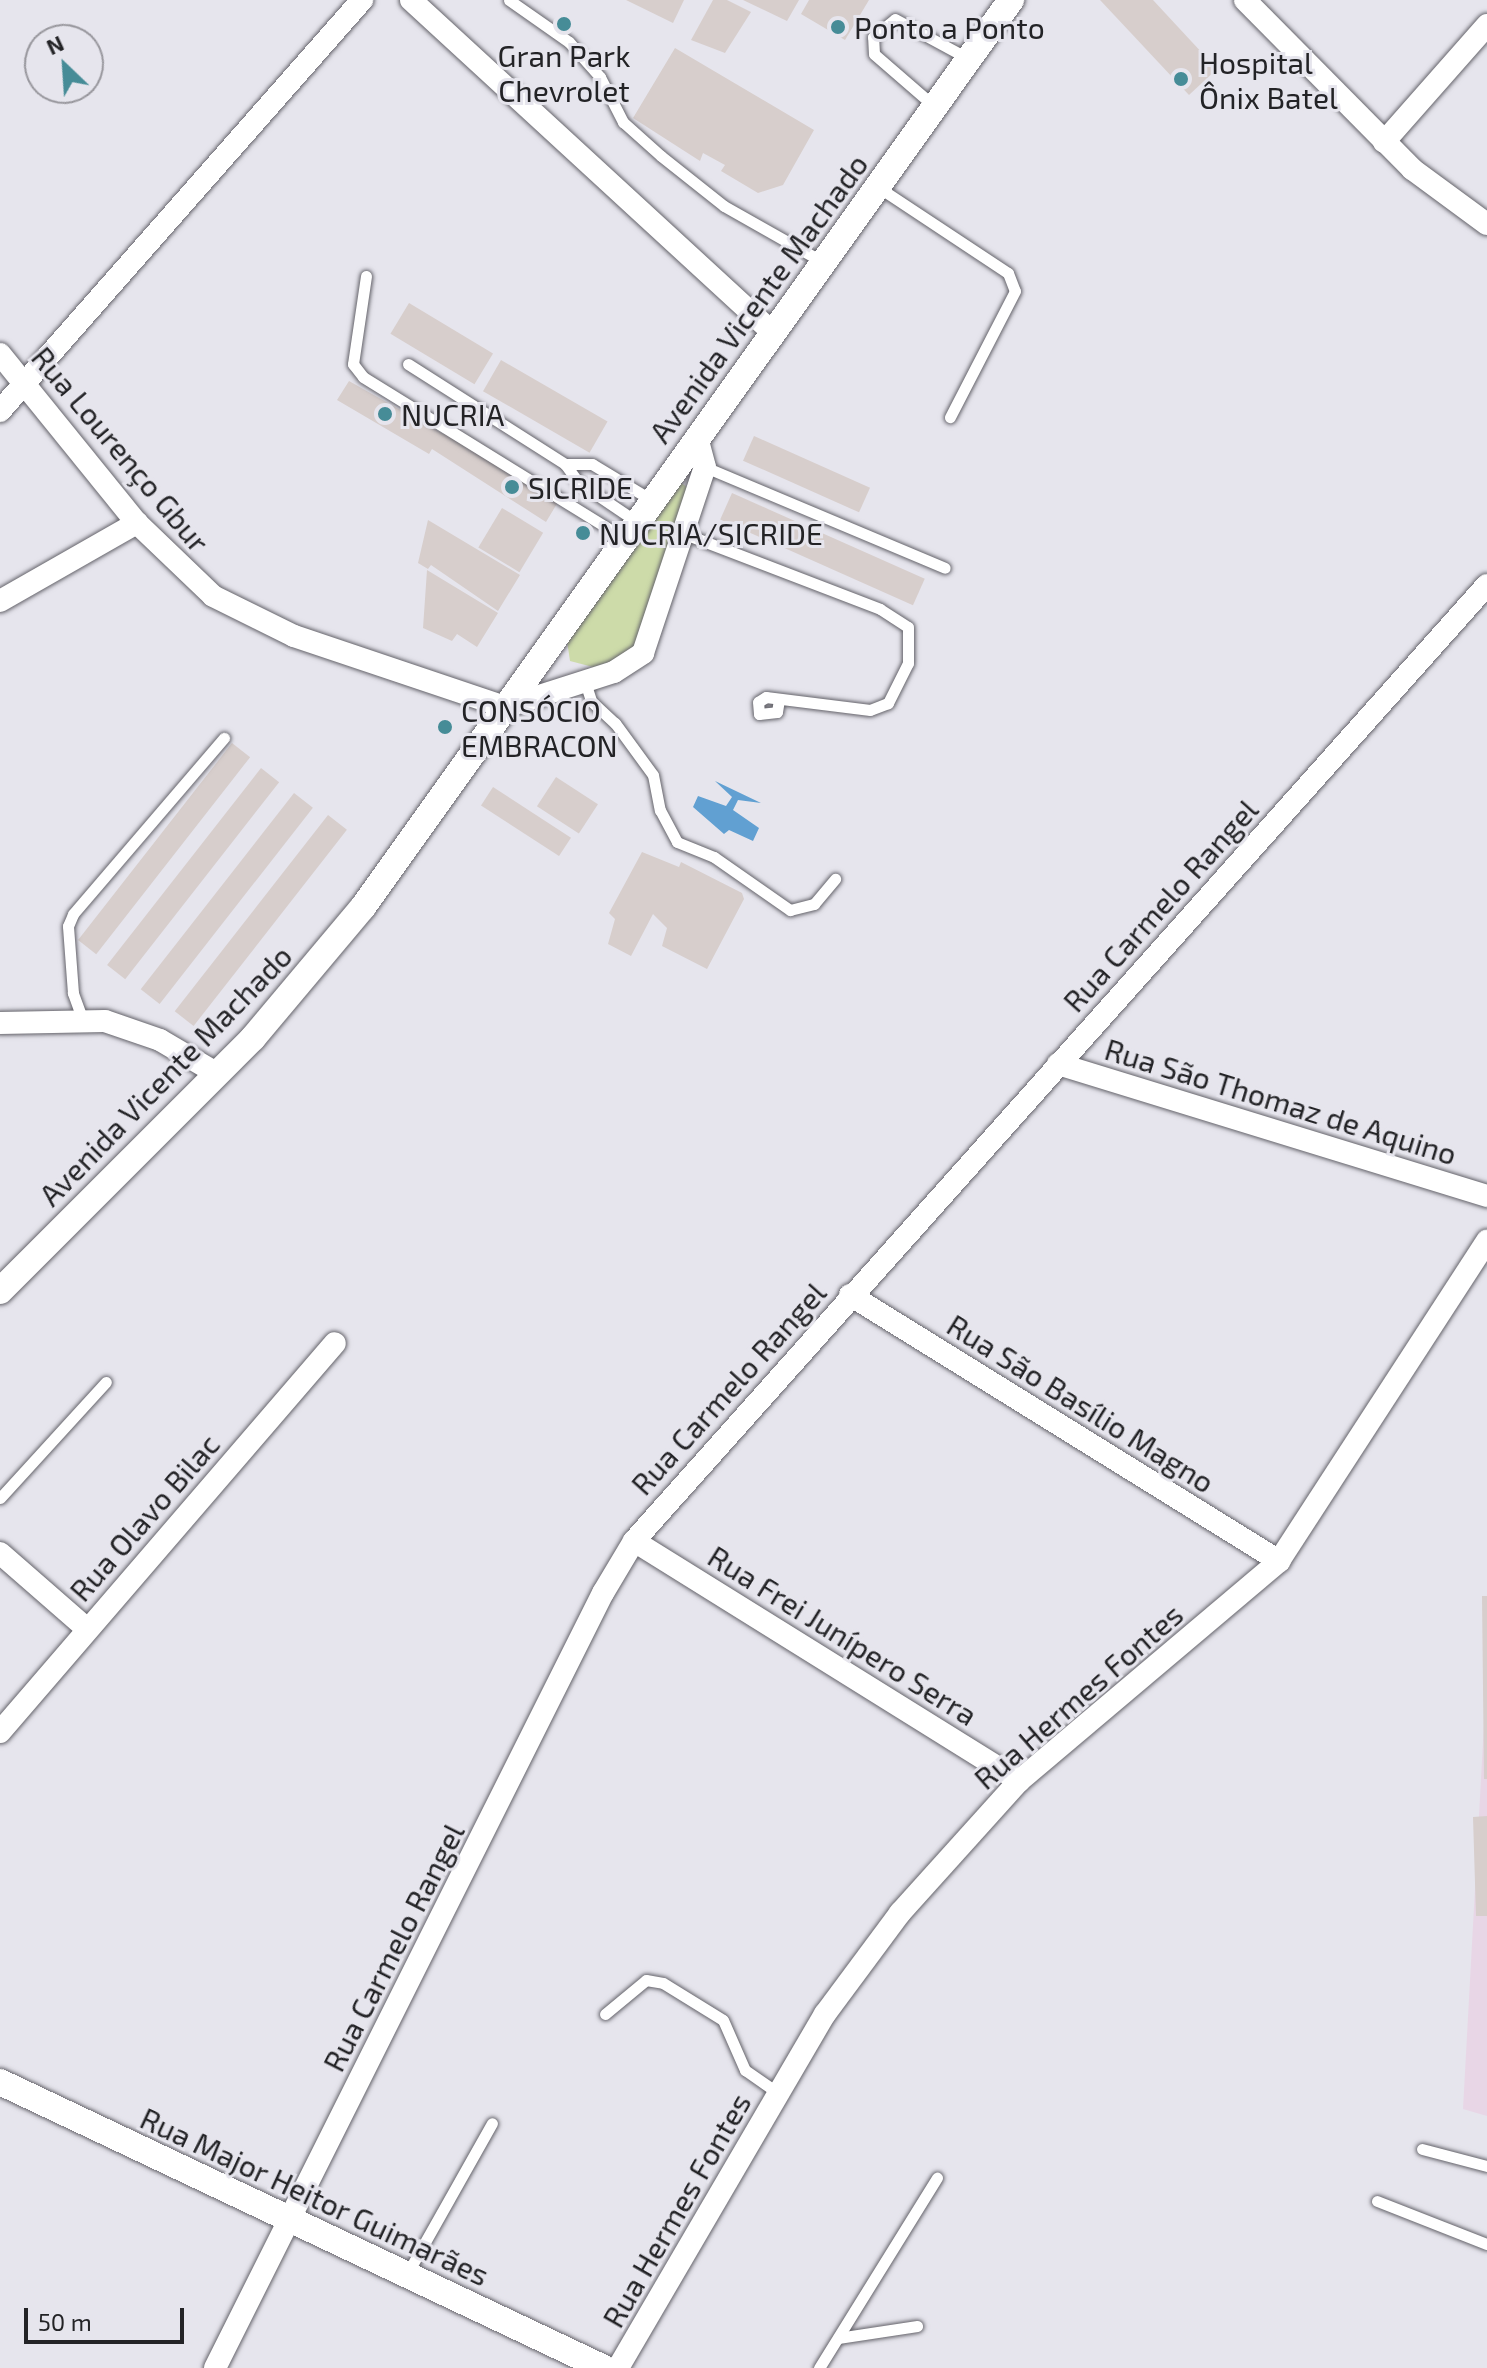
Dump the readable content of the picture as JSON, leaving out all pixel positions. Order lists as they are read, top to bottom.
{
  "streets": {
    "street": [
      "Avenida Vicente Machado",
      "Rua Lourenço Gbur",
      "Rua Carmelo Rangel",
      "Rua São Thomaz de Aquino",
      "Rua São Basílio Magno",
      "Rua Olavo Bilac",
      "Rua Frei Junípero Serra",
      "Rua Hermes Fontes",
      "Rua Major Heitor Guimarães"
    ]
  },
  "crossings": [
    ["Avenida Vicente Machado", "Rua Lourenço Gbur"],
    ["Rua Carmelo Rangel", "Rua São Thomaz de Aquino"],
    ["Rua Carmelo Rangel", "Rua São Basílio Magno"],
    ["Rua Carmelo Rangel", "Rua Frei Junípero Serra"],
    ["Rua Carmelo Rangel", "Rua Major Heitor Guimarães"],
    ["Rua São Basílio Magno", "Rua Hermes Fontes"],
    ["Rua Frei Junípero Serra", "Rua Hermes Fontes"]
  ],
  "places": [
    "Gran Park Chevrolet",
    "Ponto a Ponto",
    "Hospital Ônix Batel",
    "NUCRIA",
    "SICRIDE",
    "NUCRIA/SICRIDE",
    "CONSÓCIO EMBRACON"
  ],
  "scale_bar": "50 m",
  "north": "top left"
}
